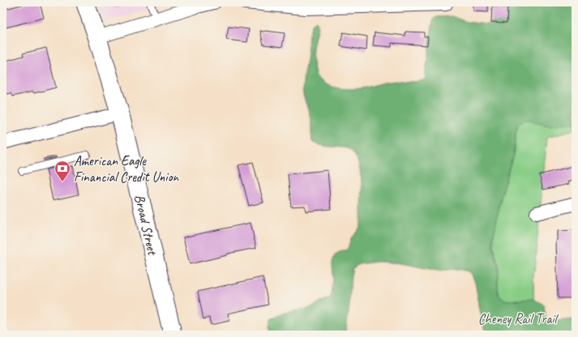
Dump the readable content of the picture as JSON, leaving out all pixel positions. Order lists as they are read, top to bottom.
{
  "streets": {
    "main road": ["Broad Street"]
  },
  "parks": ["Cheney Rail Trail"],
  "places": {
    "bank": ["American Eagle Financial Credit Union"]
  }
}
